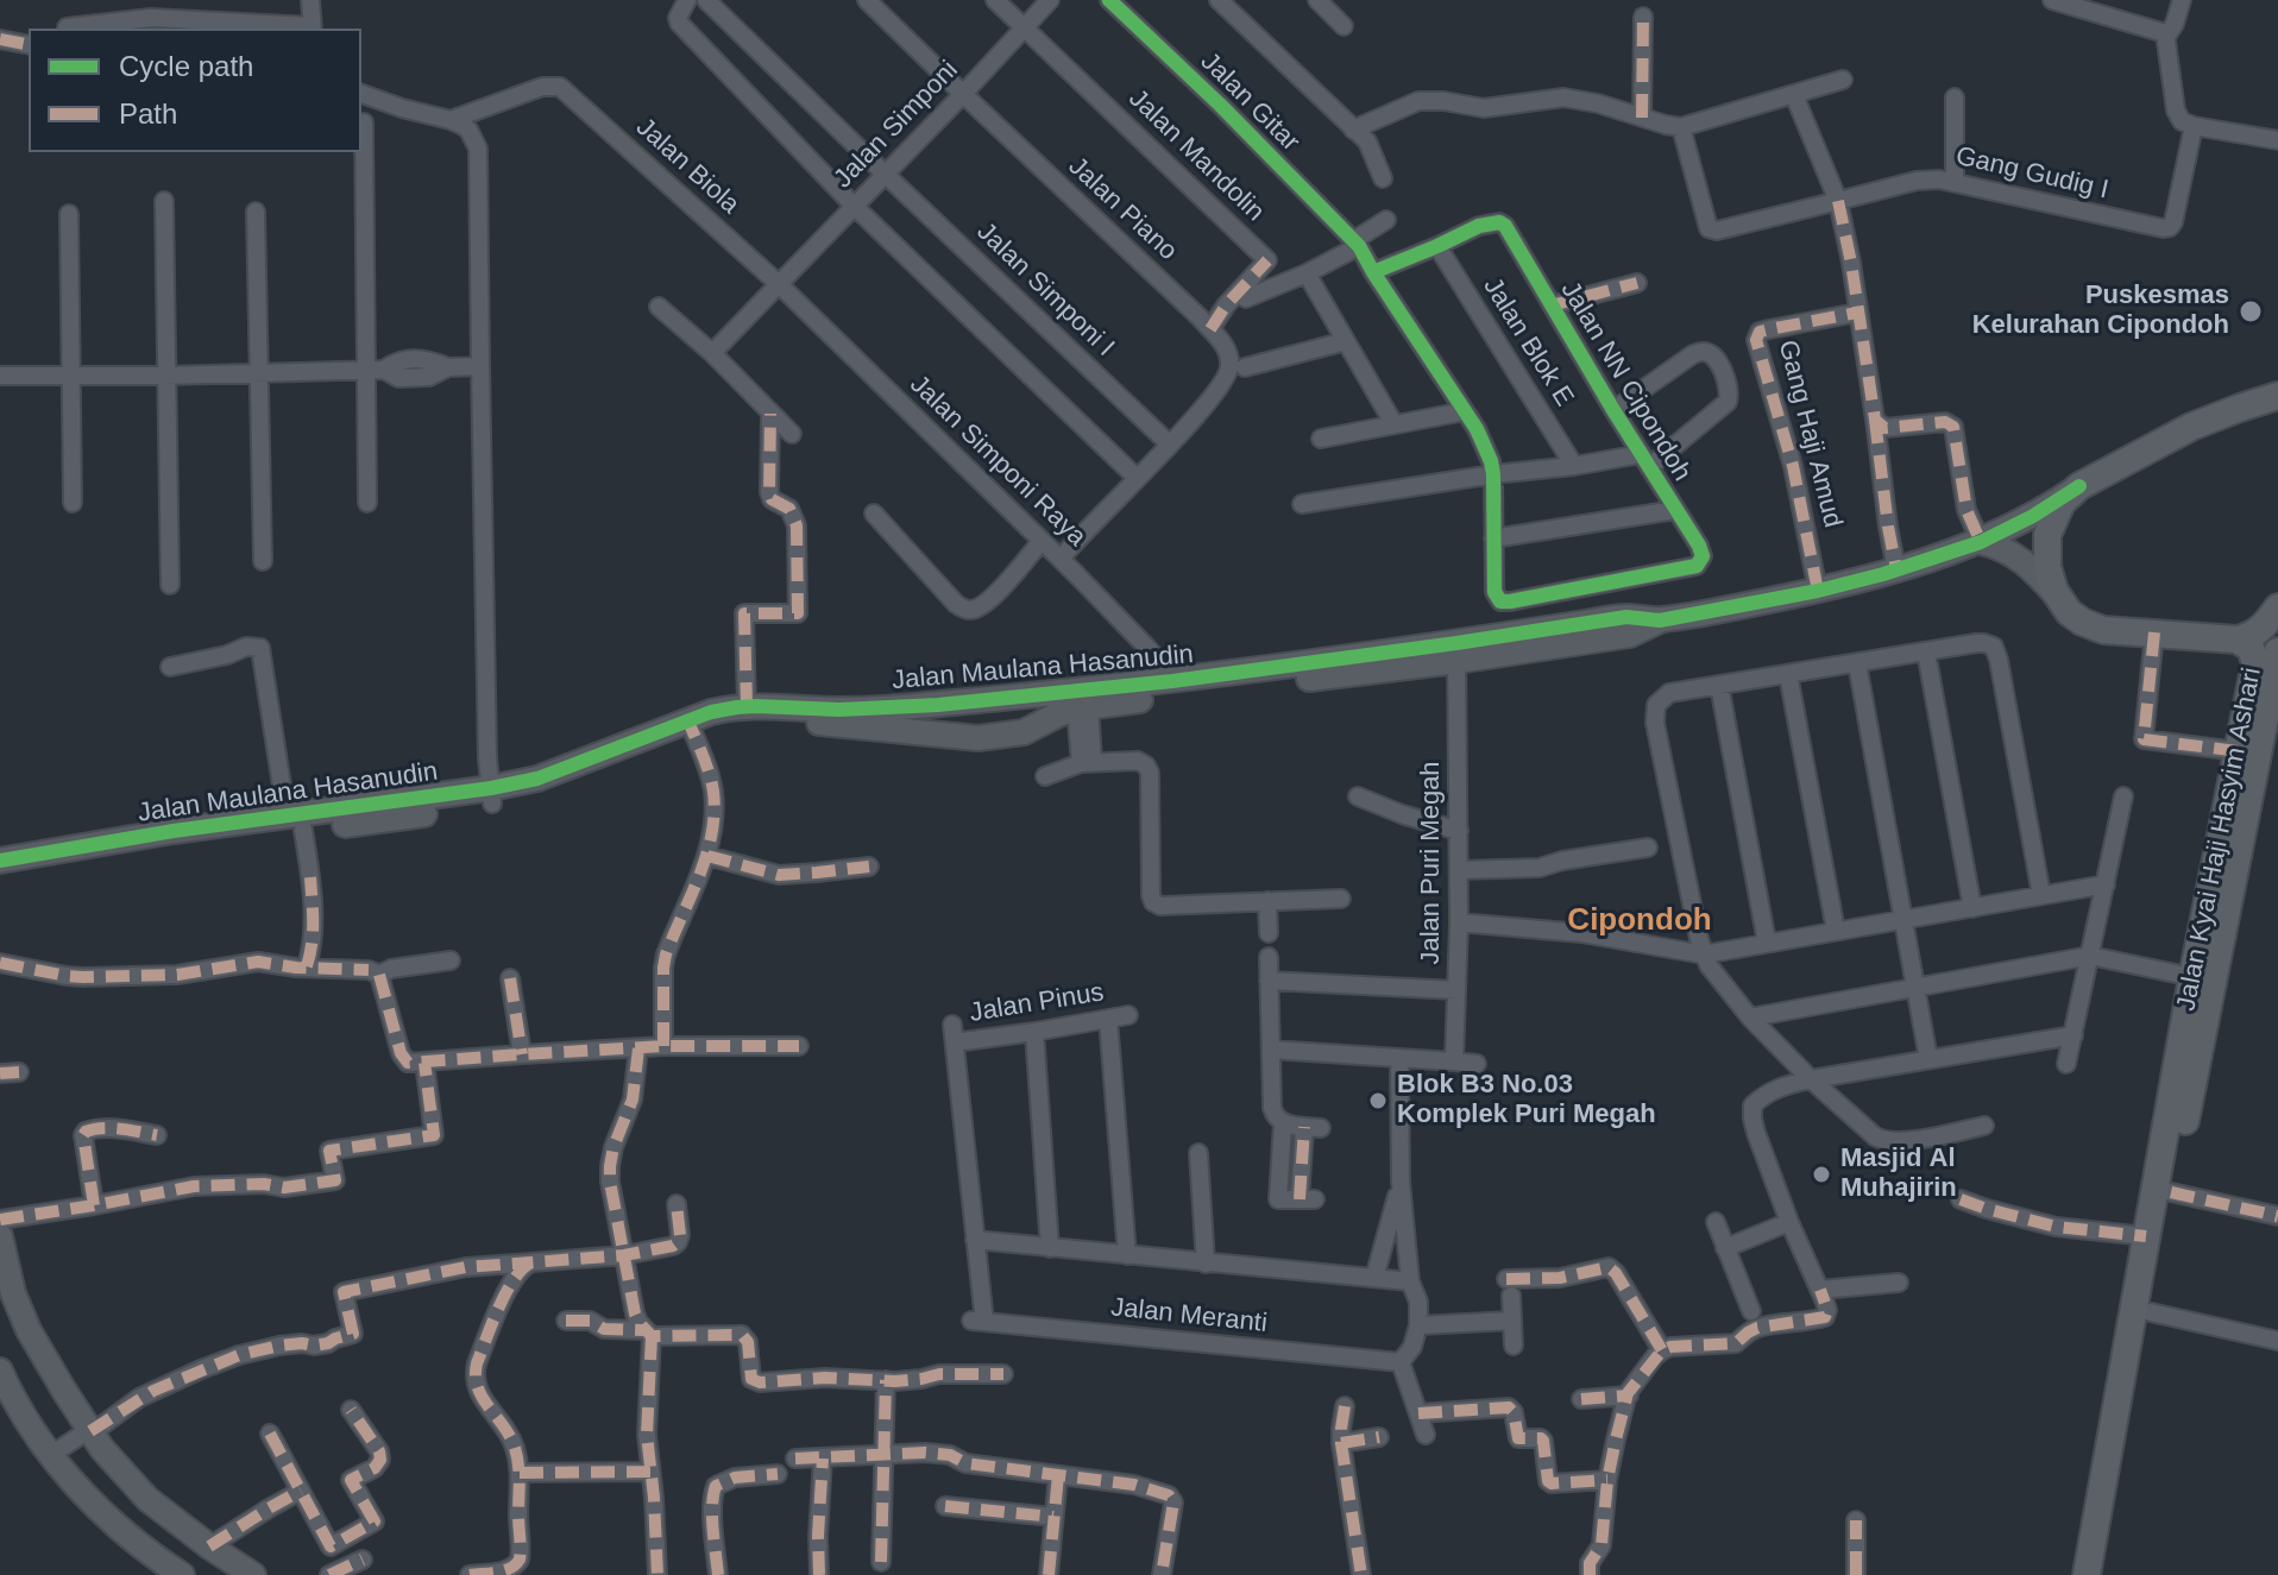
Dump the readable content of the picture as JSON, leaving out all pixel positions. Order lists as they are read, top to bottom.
{
  "streets": {
    "main road": ["Jalan Kyai Haji Hasyim Ashari"],
    "street": [
      "Jalan Gitar",
      "Jalan Simponi",
      "Jalan Mandolin",
      "Jalan Biola",
      "Gang Gudig I",
      "Jalan Piano",
      "Jalan Simponi I",
      "Jalan Blok E",
      "Jalan NN Cipondoh",
      "Gang Haji Amud",
      "Jalan Simponi Raya",
      "Jalan Maulana Hasanudin",
      "Jalan Puri Megah",
      "Jalan Pinus",
      "Jalan Meranti"
    ]
  },
  "crossings": [
    ["Jalan Simponi", "Jalan Mandolin"],
    ["Jalan Simponi", "Jalan Biola"],
    ["Jalan Simponi", "Jalan Piano"],
    ["Jalan Simponi", "Jalan Simponi I"],
    ["Jalan Simponi", "Jalan Simponi Raya"],
    ["Jalan Mandolin", "Jalan Piano"],
    ["Jalan Biola", "Jalan Simponi Raya"],
    ["Jalan Blok E", "Jalan NN Cipondoh"],
    ["Gang Haji Amud", "Jalan Maulana Hasanudin"],
    ["Jalan Simponi Raya", "Jalan Maulana Hasanudin"],
    ["Jalan Maulana Hasanudin", "Jalan Puri Megah"],
    ["Jalan Pinus", "Jalan Meranti"]
  ],
  "districts": ["Cipondoh"],
  "places": ["Puskesmas Kelurahan Cipondoh", "Blok B3 No.03 Komplek Puri Megah", "Masjid Al Muhajirin"],
  "legend": ["Cycle path", "Path"]
}
